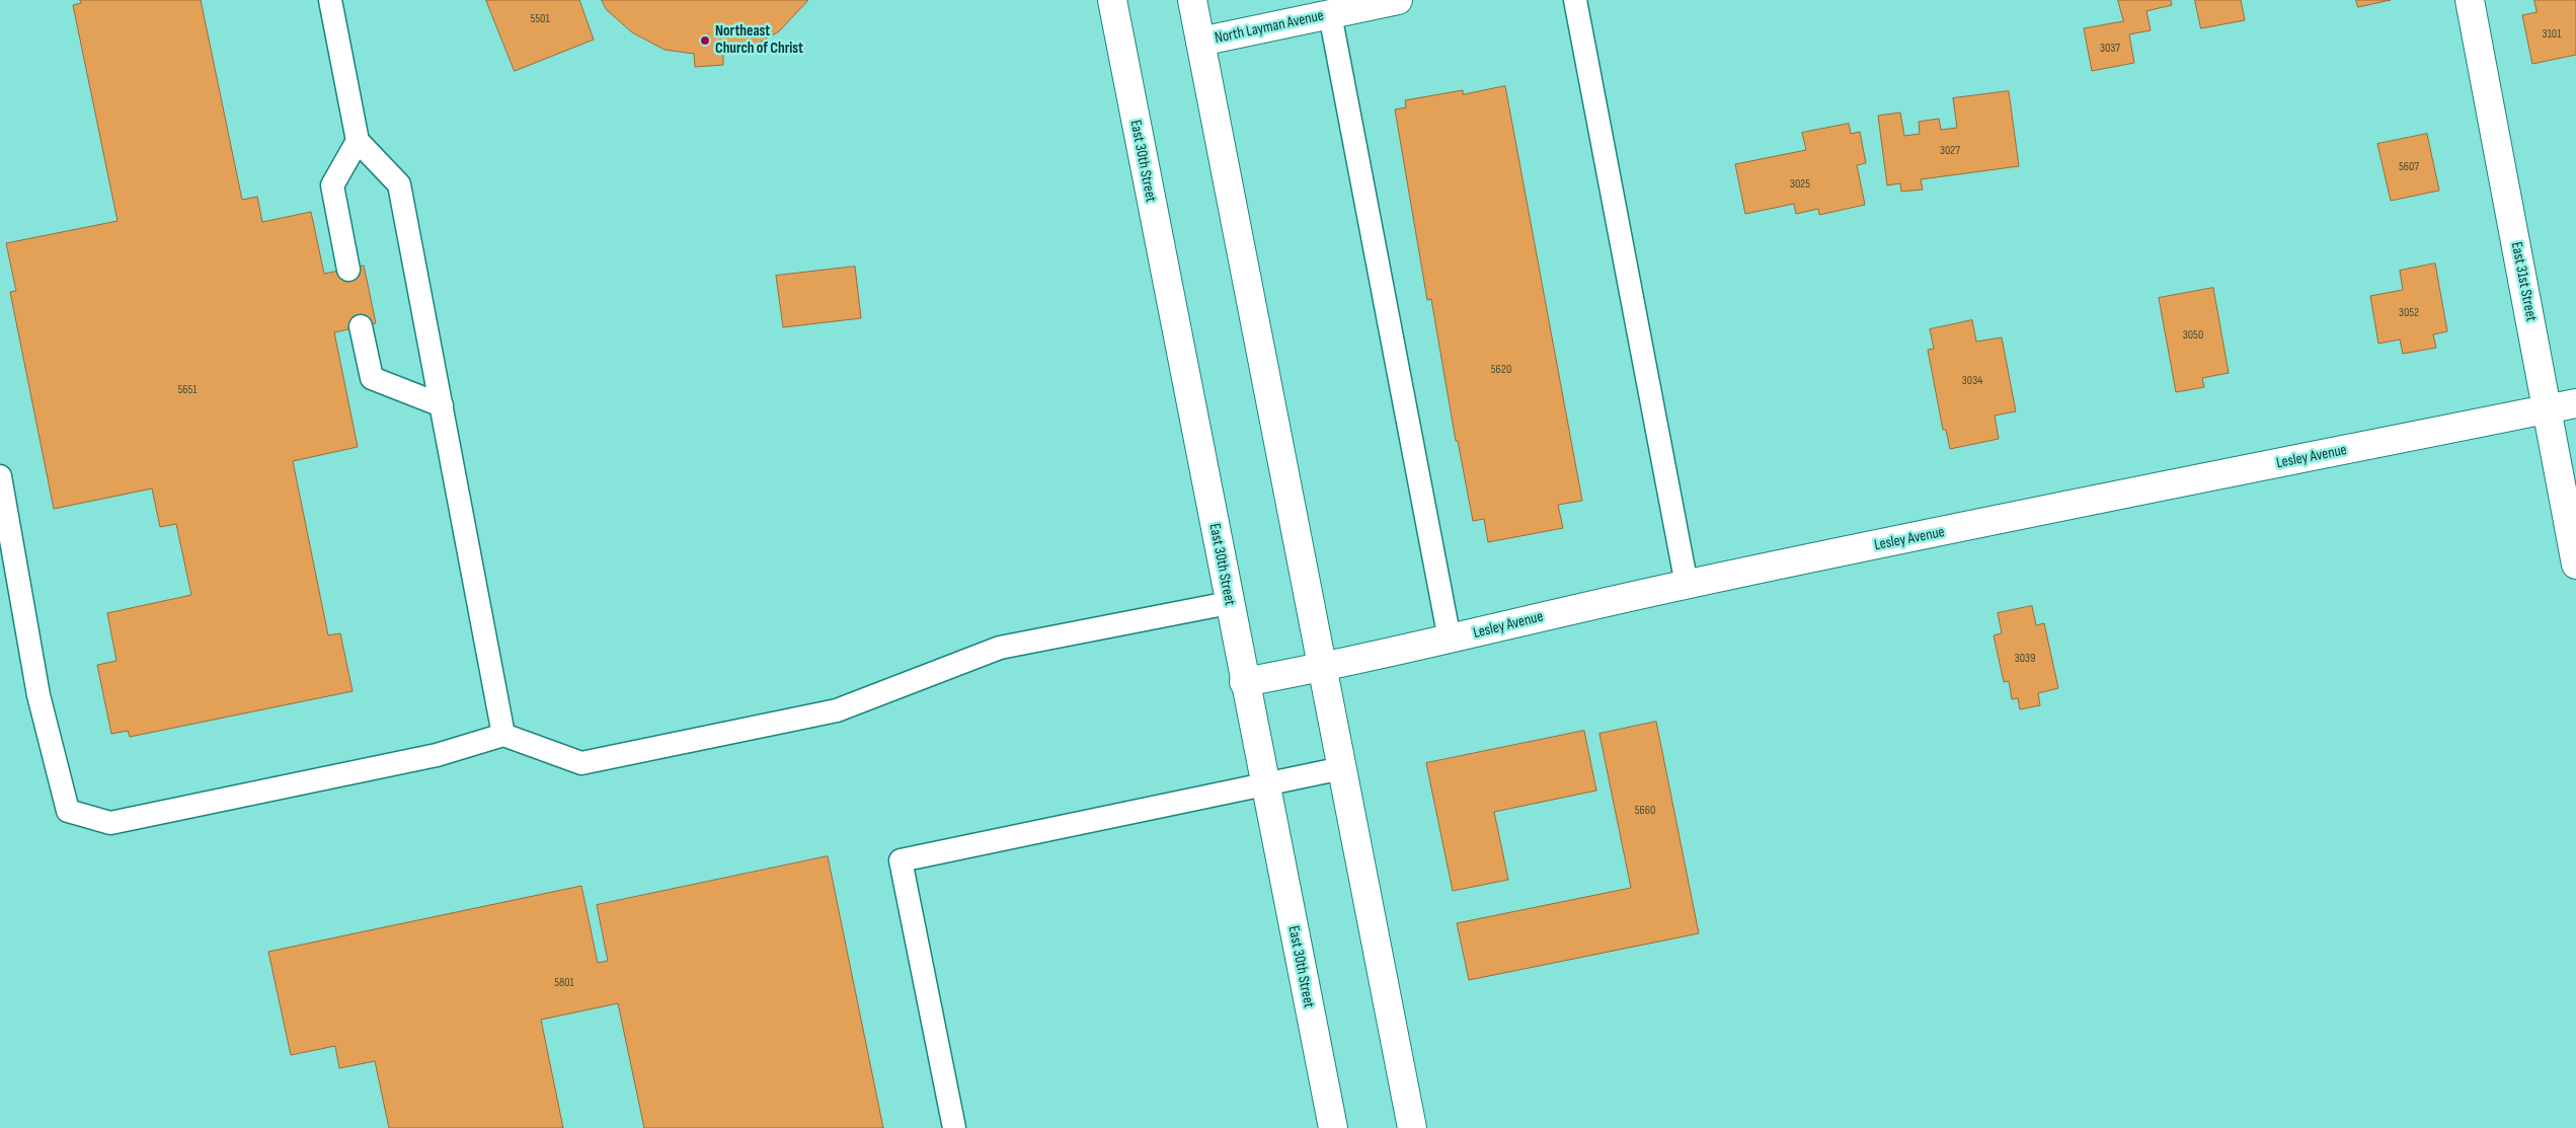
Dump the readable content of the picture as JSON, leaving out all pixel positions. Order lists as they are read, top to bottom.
{
  "streets": {
    "main road": [
      "North Layman Avenue",
      "East 30th Street",
      "East 31st Street",
      "Lesley Avenue"
    ]
  },
  "crossings": [
    ["East 30th Street", "Lesley Avenue"],
    ["East 31st Street", "Lesley Avenue"]
  ],
  "places": ["Northeast Church of Christ"],
  "house_numbers": [
    "5501",
    "3101",
    "3037",
    "3027",
    "5607",
    "3025",
    "3052",
    "3050",
    "5620",
    "3034",
    "5651",
    "3039",
    "5660",
    "5801"
  ]
}
